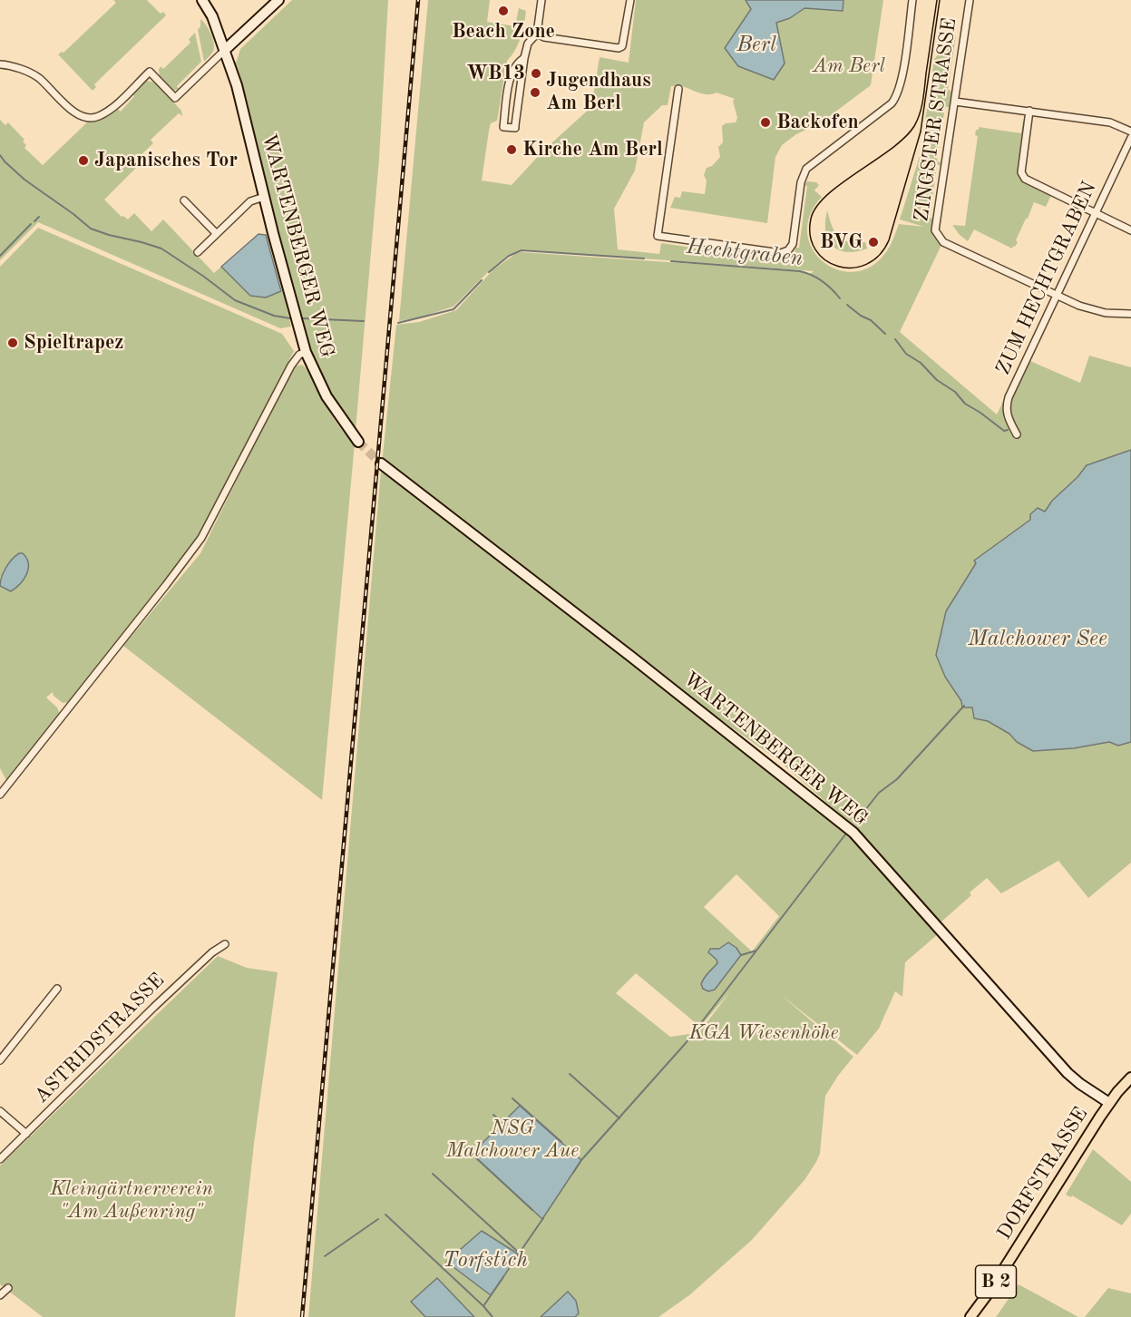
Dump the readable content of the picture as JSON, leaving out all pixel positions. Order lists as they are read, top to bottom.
{
  "streets": {
    "main road": ["WARTENBERGER WEG", "DORFSTRASSE", "B 2"],
    "street": ["ZINGSTER STRASSE", "ZUM HECHTGRABEN", "ASTRIDSTRASSE"]
  },
  "crossings": [
    ["ZINGSTER STRASSE", "ZUM HECHTGRABEN"],
    ["WARTENBERGER WEG", "DORFSTRASSE"]
  ],
  "water": [
    "Berl",
    "Hechtgraben",
    "Malchower See",
    "Torfstich"
  ],
  "parks": [
    "Am Berl",
    "KGA Wiesenhöhe",
    "NSG Malchower Aue",
    "Kleingärtnerverein \"Am Außenring\""
  ],
  "places": [
    "Beach Zone",
    "WB13",
    "Jugendhaus Am Berl",
    "Backofen",
    "Kirche Am Berl",
    "Japanisches Tor",
    "BVG",
    "Spieltrapez"
  ]
}
